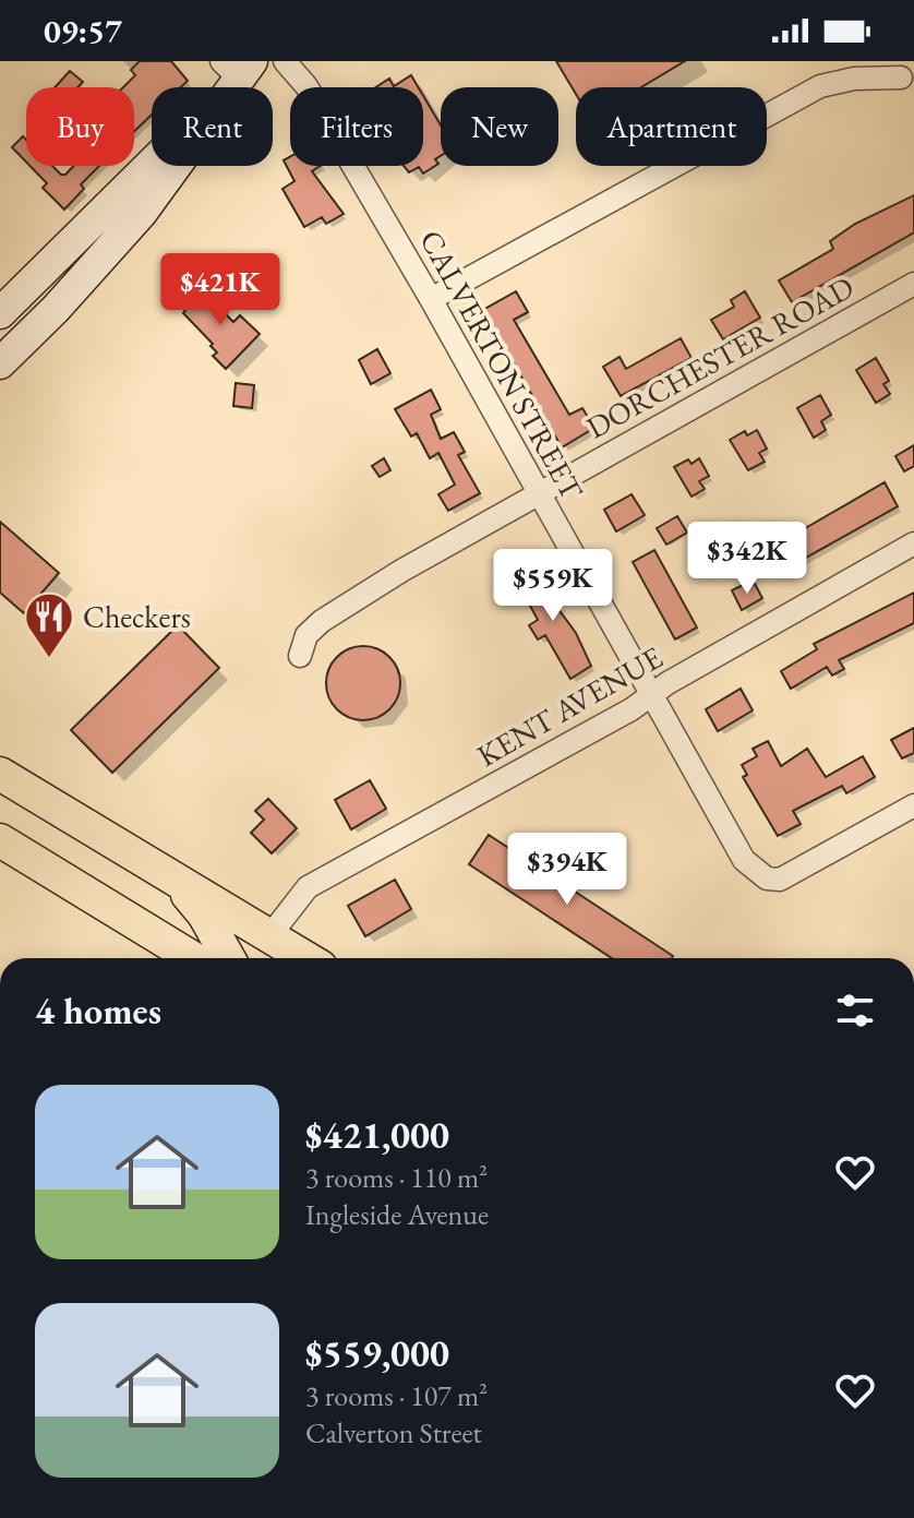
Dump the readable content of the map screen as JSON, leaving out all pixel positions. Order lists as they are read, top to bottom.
{
  "streets": {
    "street": ["DORCHESTER ROAD", "CALVERTON STREET", "KENT AVENUE"]
  },
  "crossings": [
    ["DORCHESTER ROAD", "CALVERTON STREET"],
    ["CALVERTON STREET", "KENT AVENUE"]
  ],
  "places": {
    "restaurant": ["Checkers"]
  },
  "page": {
    "status": "09:57",
    "chip": [
      "Buy",
      "Rent",
      "Filters",
      "New",
      "Apartment"
    ],
    "price": [
      "$421K",
      "$342K",
      "$559K",
      "$394K"
    ],
    "heading": "4 homes",
    "list": [
      {
        "name": "$421,000",
        "note": "3 rooms · 110 m² · Ingleside Avenue"
      },
      {
        "name": "$559,000",
        "note": "3 rooms · 107 m² · Calverton Street"
      }
    ]
  }
}
